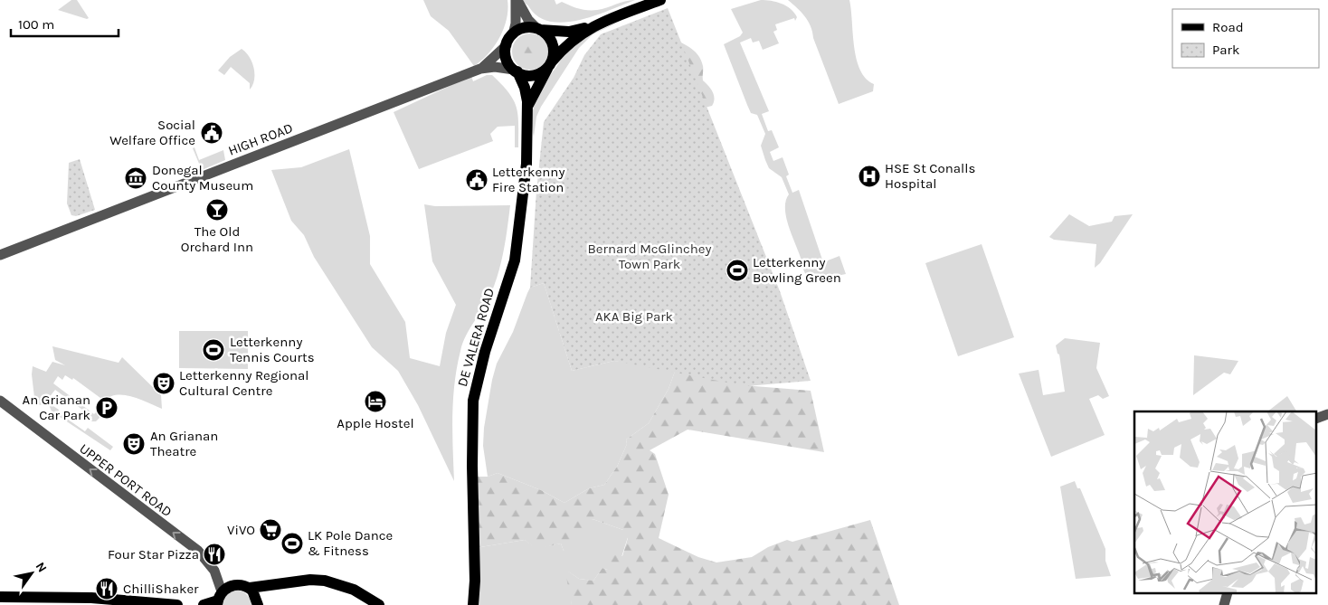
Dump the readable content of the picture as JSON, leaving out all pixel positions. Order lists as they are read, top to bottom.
{
  "streets": {
    "main road": ["DE VALERA ROAD"],
    "street": ["HIGH ROAD", "UPPER PORT ROAD"]
  },
  "one_way": ["UPPER PORT ROAD"],
  "parks": ["Bernard McGlinchey Town Park", "AKA Big Park"],
  "places": {
    "public building": ["Social Welfare Office", "Letterkenny Fire Station"],
    "hospital": ["HSE St Conalls Hospital"],
    "museum": ["Donegal County Museum"],
    "bar": ["The Old Orchard Inn"],
    "sports": ["Letterkenny Bowling Green", "Letterkenny Tennis Courts", "LK Pole Dance & Fitness"],
    "theatre": ["Letterkenny Regional Cultural Centre", "An Grianan Theatre"],
    "hotel": ["Apple Hostel"],
    "parking": ["An Grianan Car Park"],
    "supermarket": ["ViVO"],
    "restaurant": ["Four Star Pizza", "ChilliShaker"]
  },
  "legend": ["Road", "Park"],
  "scale_bar": "100 m",
  "north": "top right"
}
